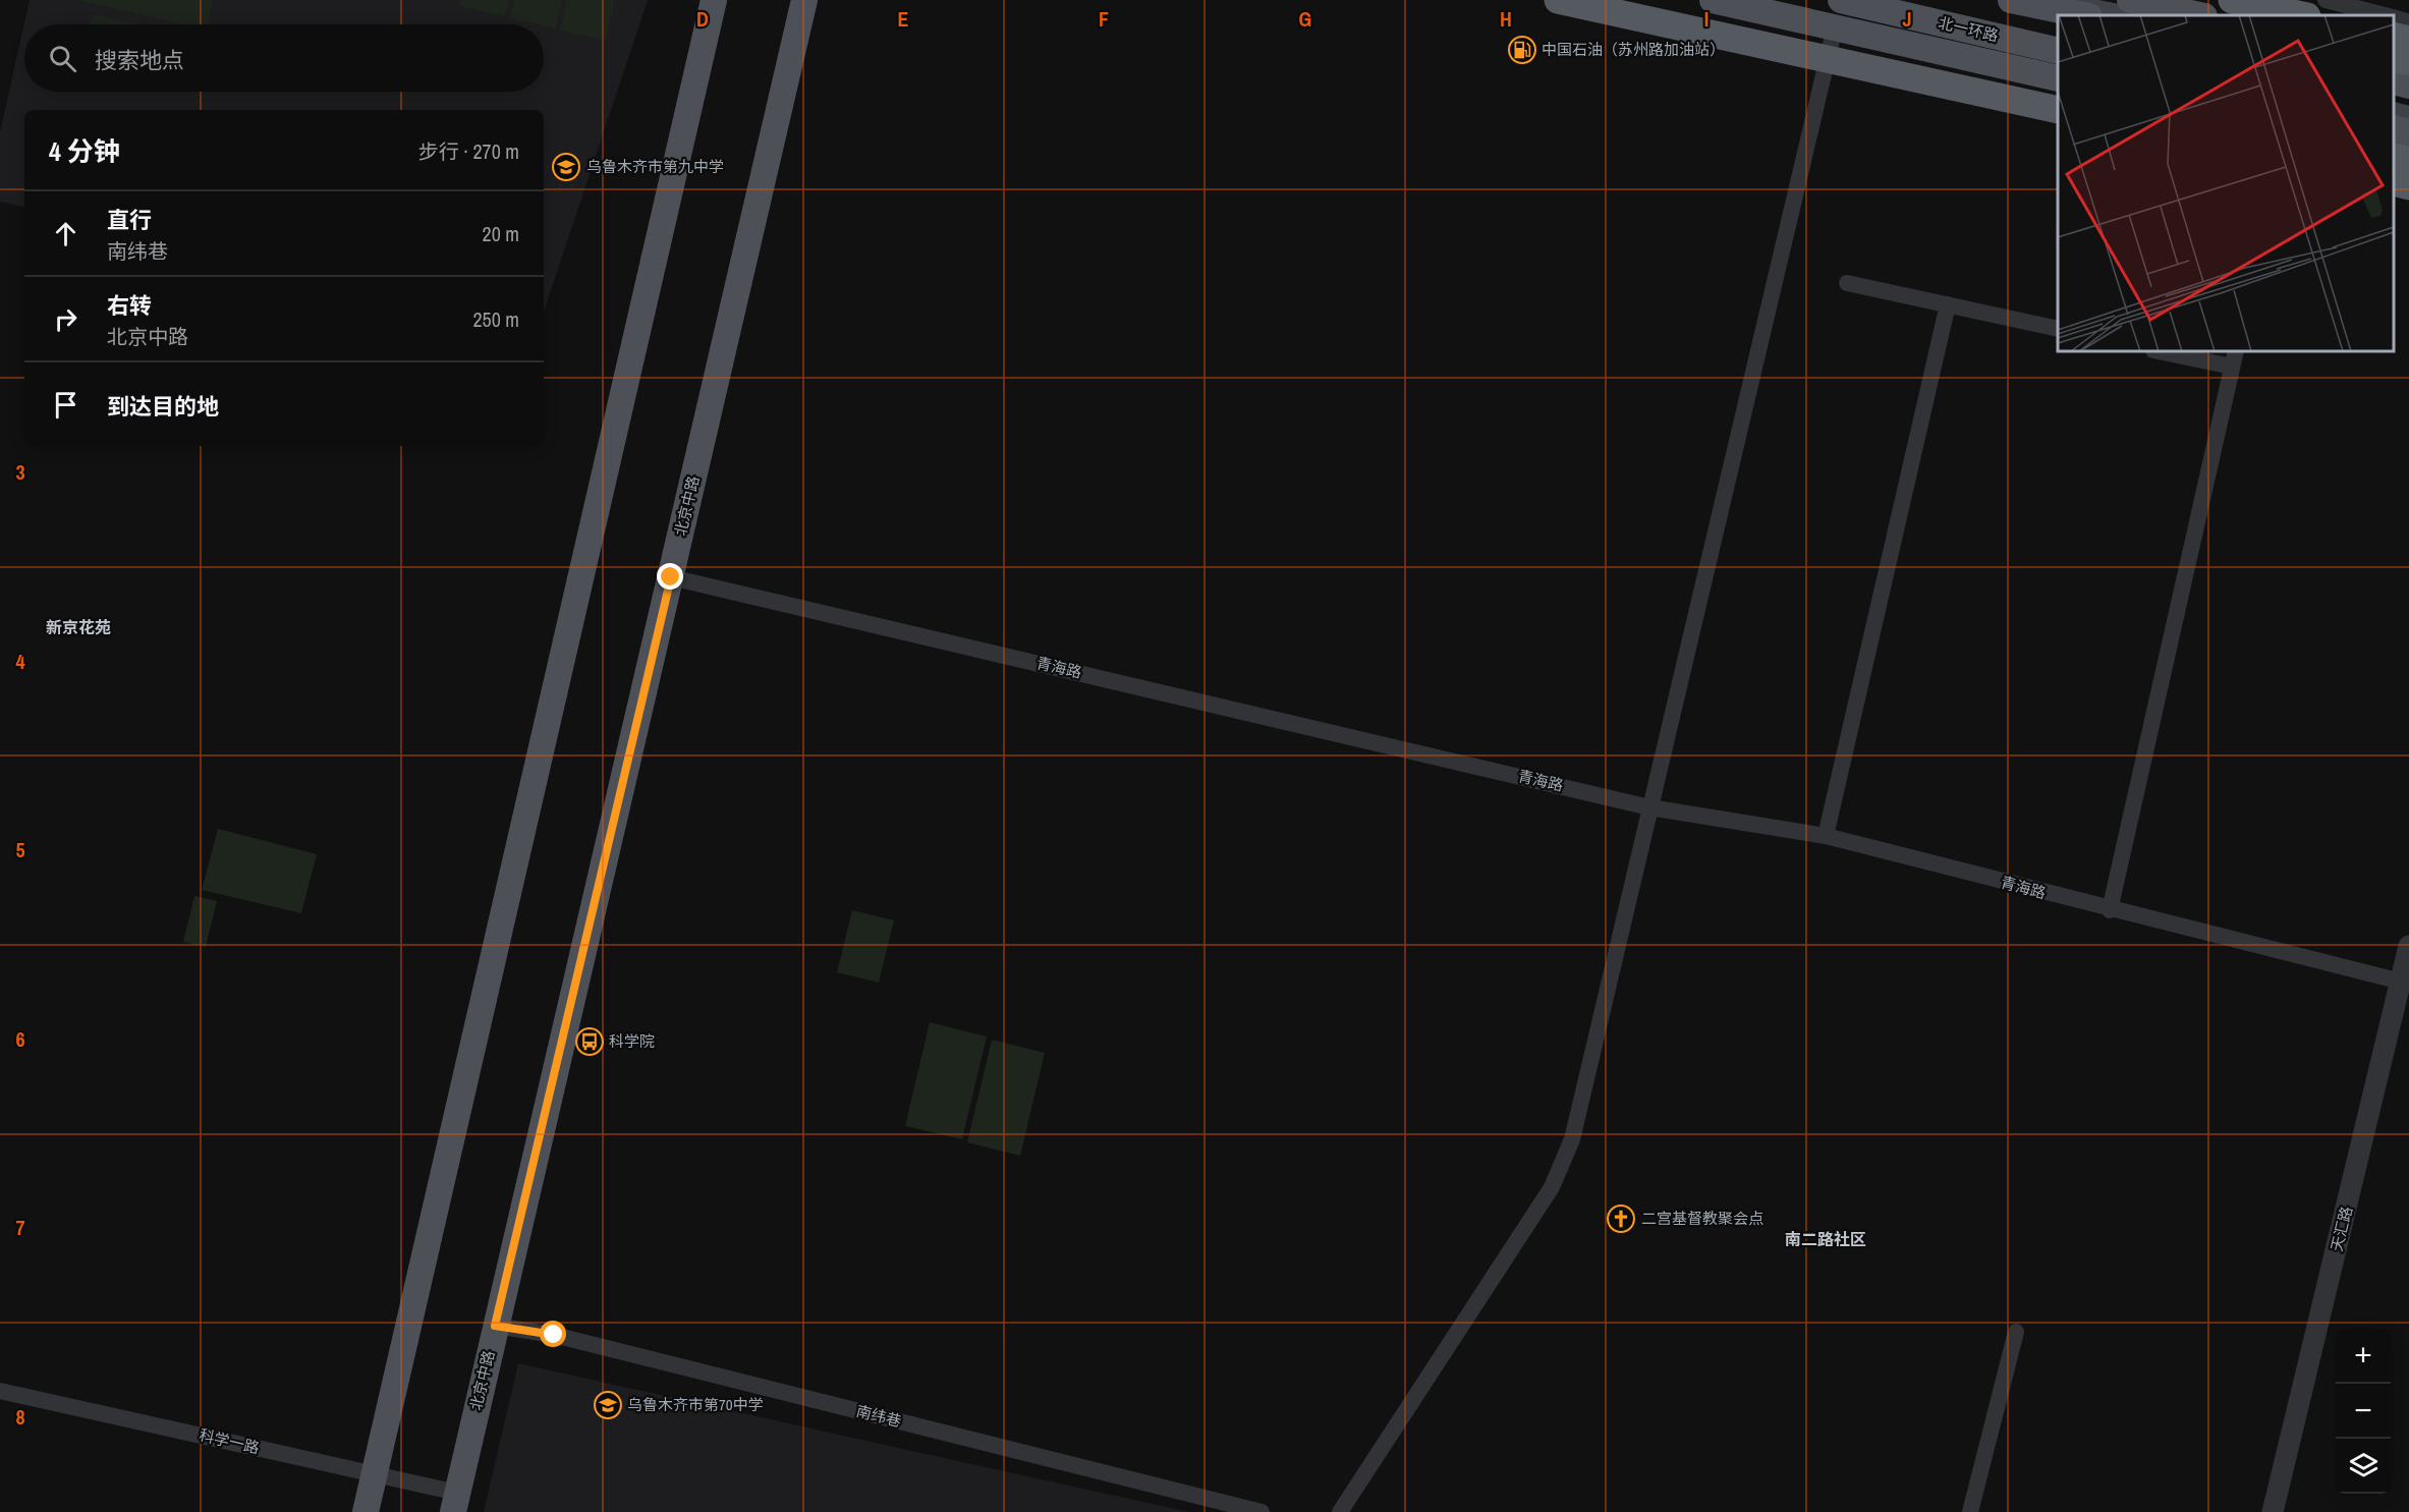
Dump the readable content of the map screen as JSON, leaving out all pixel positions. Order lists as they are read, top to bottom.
{
  "streets": {
    "main road": ["北一环路", "北京中路"],
    "street": [
      "青海路",
      "天汇路",
      "南纬巷",
      "科学一路"
    ]
  },
  "crossings": [
    ["北京中路", "青海路"],
    ["北京中路", "南纬巷"],
    ["北京中路", "科学一路"],
    ["青海路", "天汇路"]
  ],
  "districts": ["新京花苑", "南二路社区"],
  "places": {
    "fuel station": ["中国石油（苏州路加油站）"],
    "school or university": ["乌鲁木齐市第九中学", "乌鲁木齐市第70中学"],
    "bus stop": ["科学院"],
    "church": ["二宫基督教聚会点"]
  },
  "page": {
    "search": "搜索地点",
    "heading": ["4 分钟", "步行 · 270 m"],
    "list": [
      ["直行", "南纬巷", "20 m"],
      ["右转", "北京中路", "250 m"],
      "到达目的地"
    ],
    "map_buttons": ["+", "−"]
  },
  "grid": {
    "columns": [
      "D",
      "E",
      "F",
      "G",
      "H",
      "I",
      "J"
    ],
    "rows": [
      "3",
      "4",
      "5",
      "6",
      "7",
      "8"
    ]
  }
}
